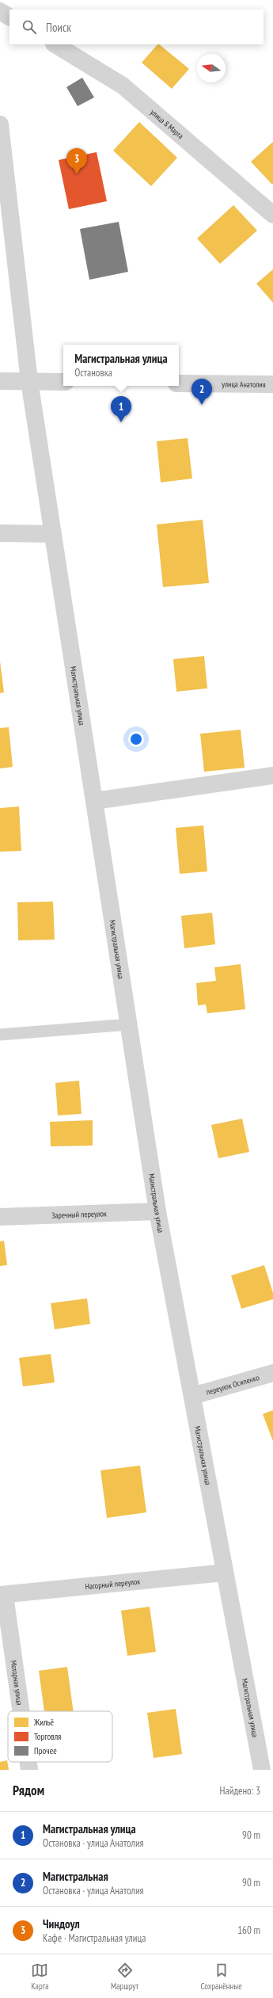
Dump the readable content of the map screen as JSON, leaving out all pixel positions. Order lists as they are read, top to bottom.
{
  "streets": {
    "street": [
      "улица 8 Марта",
      "улица Анатолия",
      "Магистральная улица",
      "Заречный переулок",
      "переулок Осипенко",
      "Нагорный переулок",
      "Моторная улица"
    ]
  },
  "crossings": [
    ["Магистральная улица", "Заречный переулок"],
    ["Магистральная улица", "переулок Осипенко"],
    ["Магистральная улица", "Нагорный переулок"],
    ["Нагорный переулок", "Моторная улица"]
  ],
  "legend": ["Жильё", "Торговля", "Прочее"],
  "north": "left",
  "page": {
    "search": "Поиск",
    "pins": ["3", "2", "1"],
    "popup": ["Магистральная улица", "Остановка"],
    "heading": ["Рядом", "Найдено: 3"],
    "list": [
      {
        "mark": "1",
        "name": "Магистральная улица",
        "note": "Остановка · улица Анатолия",
        "value": "90 m"
      },
      {
        "mark": "2",
        "name": "Магистральная",
        "note": "Остановка · улица Анатолия",
        "value": "90 m"
      },
      {
        "mark": "3",
        "name": "Чиндоул",
        "note": "Кафе · Магистральная улица",
        "value": "160 m"
      }
    ],
    "nav": ["Карта", "Маршрут", "Сохранённые"]
  }
}
